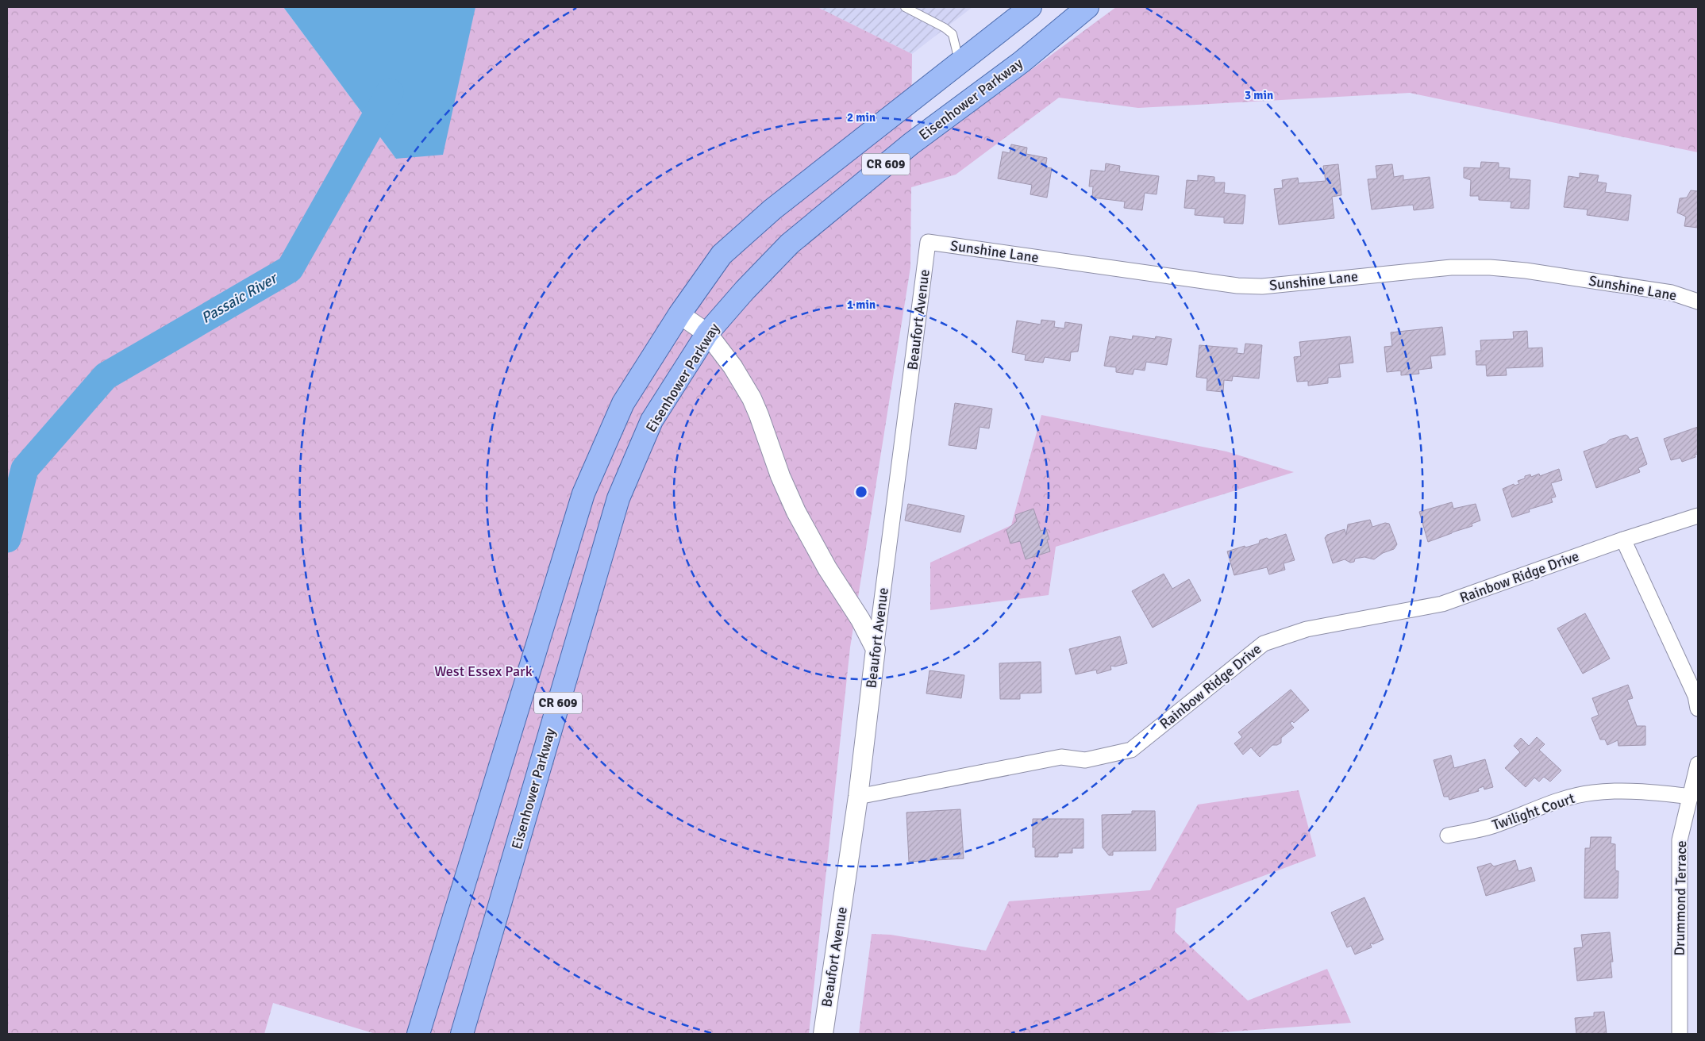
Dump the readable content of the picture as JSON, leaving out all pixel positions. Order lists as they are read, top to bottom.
{
  "streets": {
    "main road": ["Eisenhower Parkway", "CR 609"],
    "street": [
      "Sunshine Lane",
      "Beaufort Avenue",
      "Rainbow Ridge Drive",
      "Twilight Court",
      "Drummond Terrace"
    ]
  },
  "crossings": [
    ["Sunshine Lane", "Beaufort Avenue"],
    ["Beaufort Avenue", "Rainbow Ridge Drive"],
    ["Twilight Court", "Drummond Terrace"]
  ],
  "water": ["Passaic River"],
  "parks": ["West Essex Park"],
  "rings": ["3 min", "2 min", "1 min"]
}
